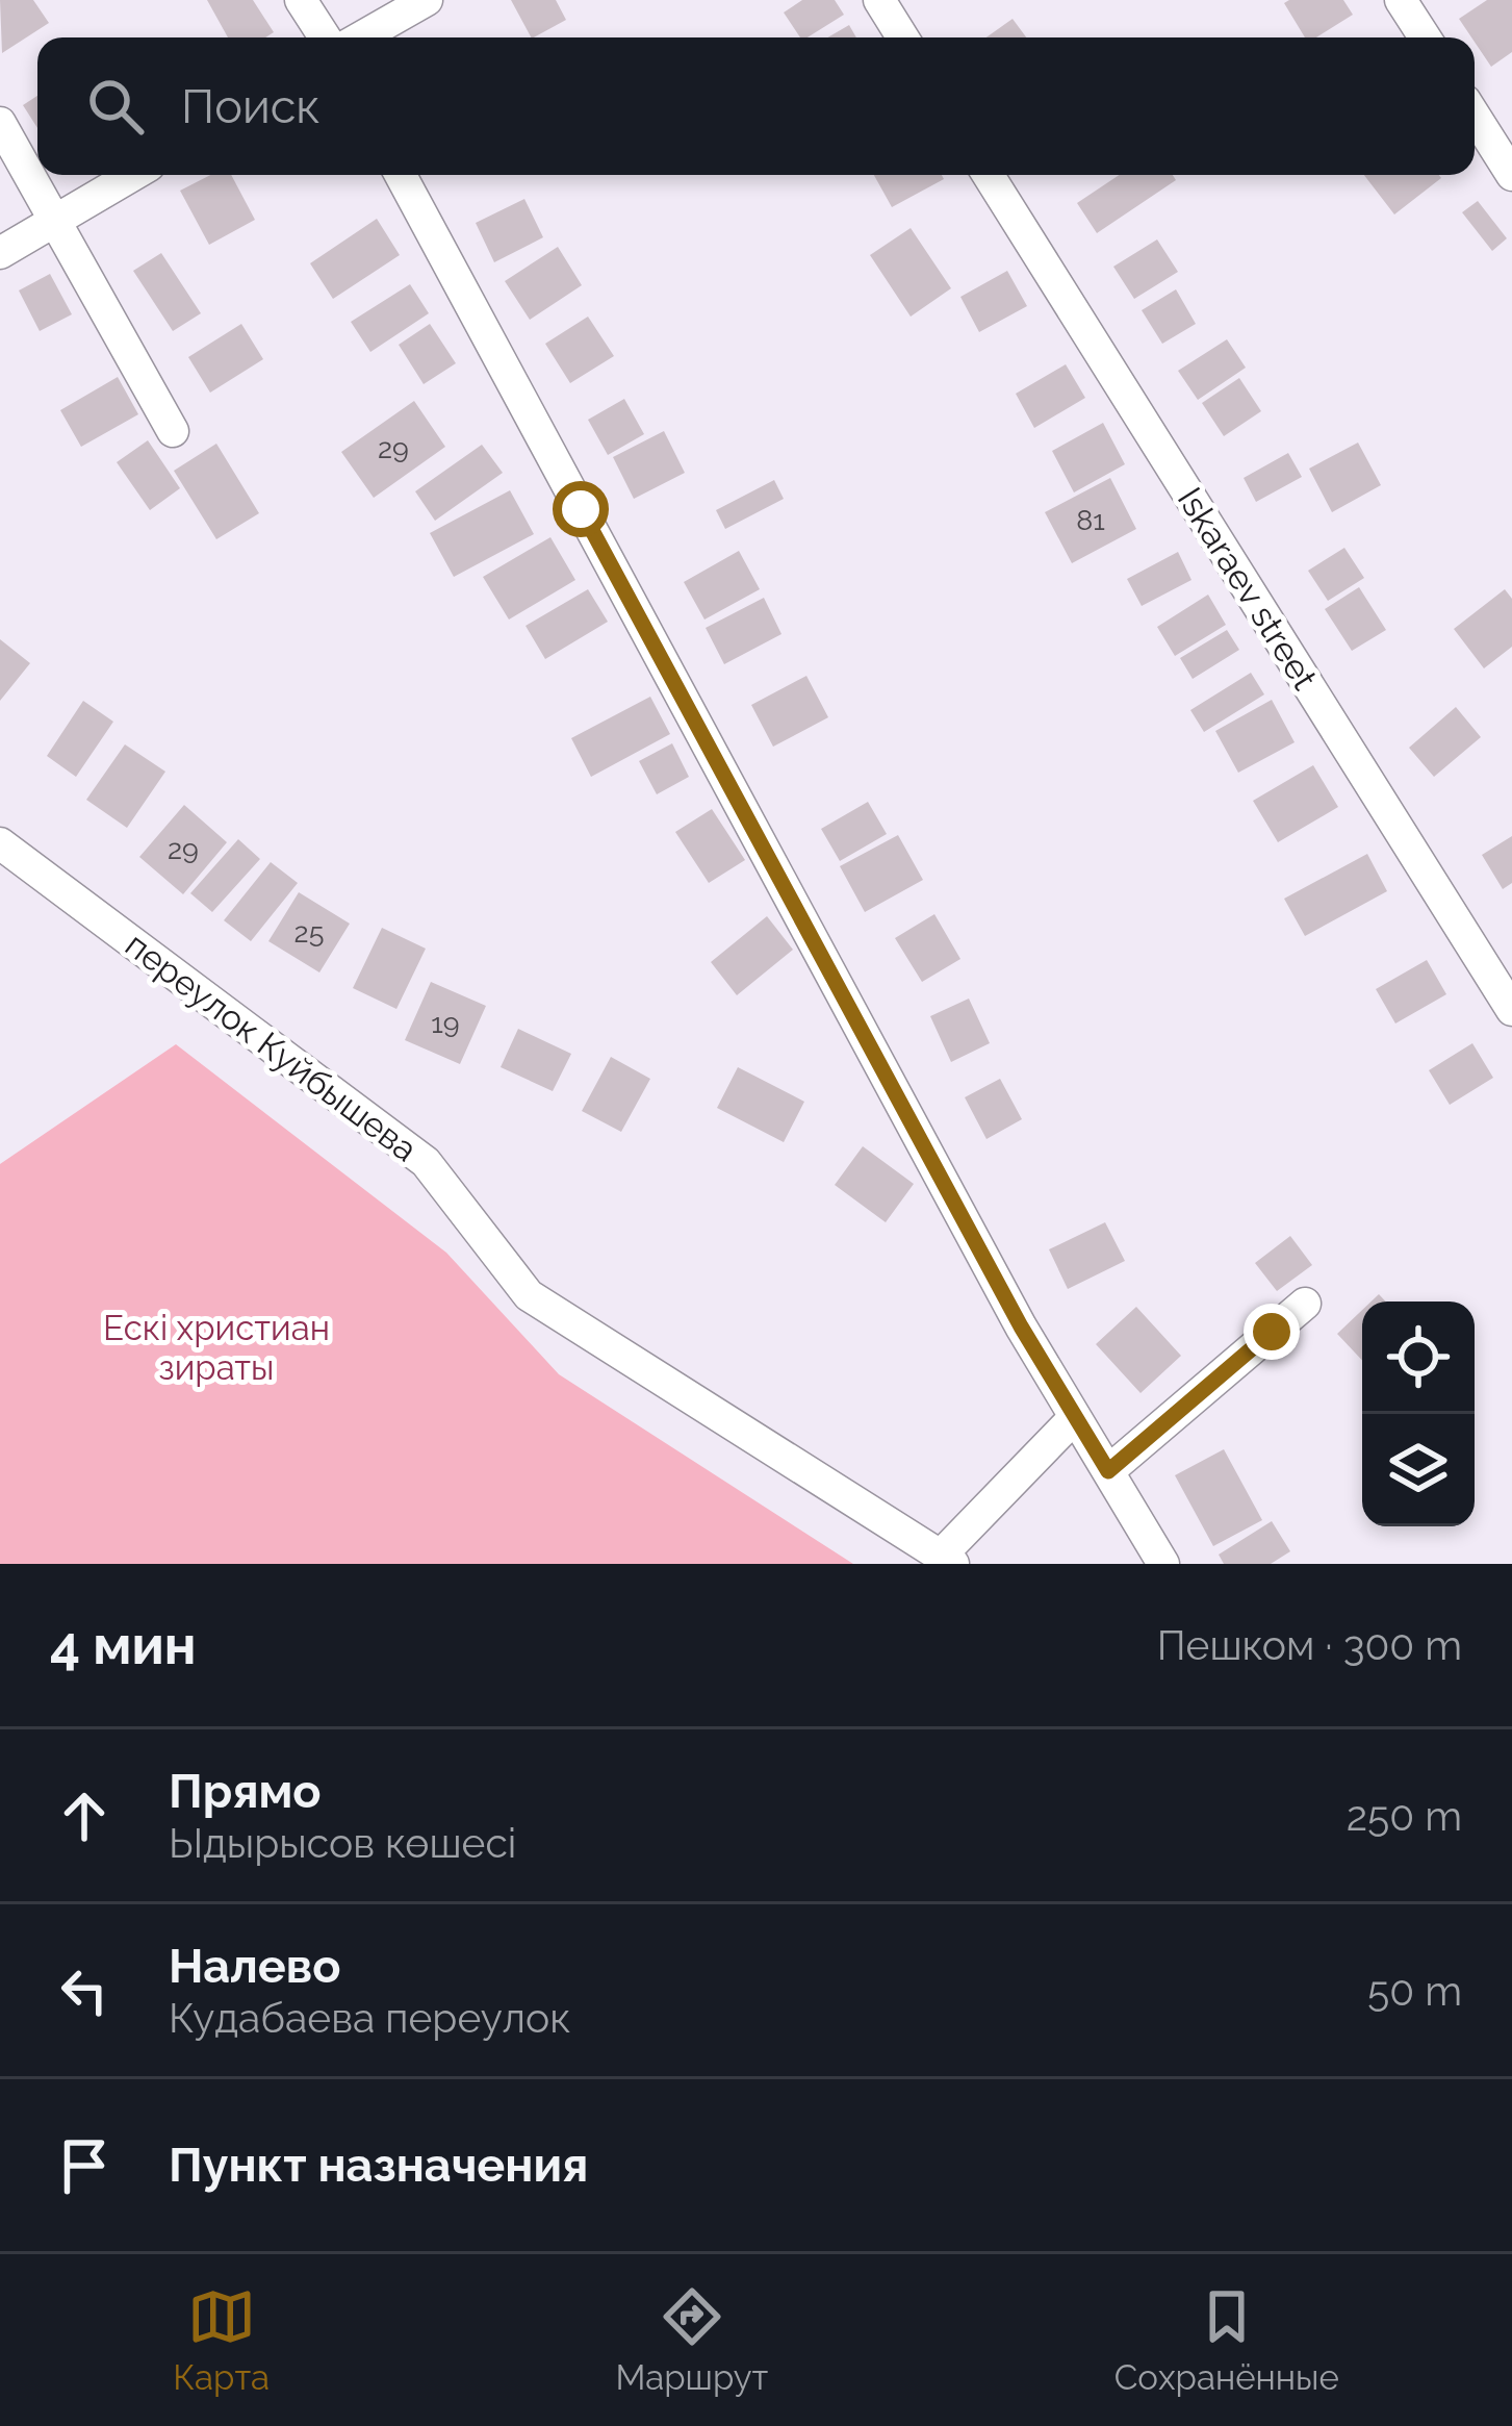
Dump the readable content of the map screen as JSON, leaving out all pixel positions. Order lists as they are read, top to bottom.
{
  "streets": {
    "street": ["Iskaraev street", "переулок Куйбышева"]
  },
  "parks": ["Ескі христиан зираты"],
  "house_numbers": [
    "29",
    "81",
    "29",
    "25",
    "19"
  ],
  "page": {
    "search": "Поиск",
    "heading": ["4 мин", "Пешком · 300 m"],
    "list": [
      ["Прямо", "Ыдырысов көшесі", "250 m"],
      ["Налево", "Кудабаева переулок", "50 m"],
      "Пункт назначения"
    ],
    "nav": ["Карта", "Маршрут", "Сохранённые"]
  }
}
